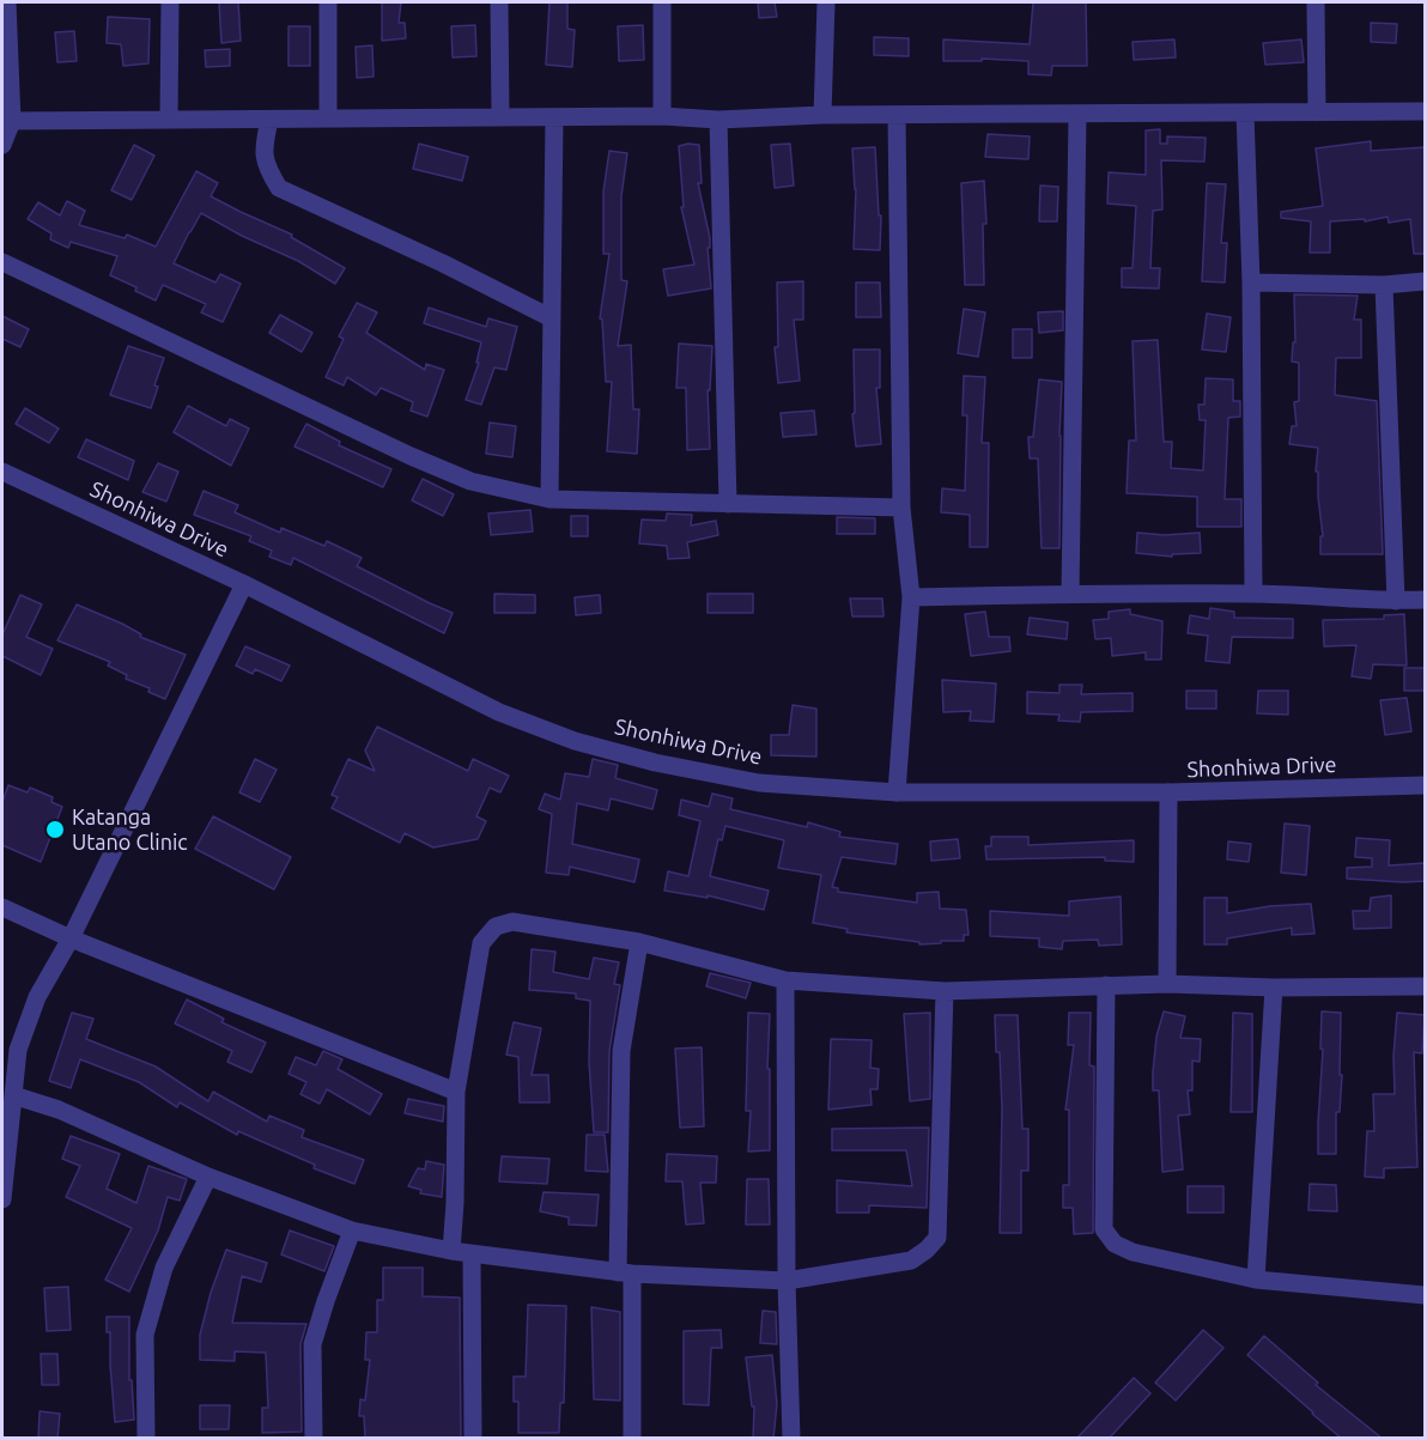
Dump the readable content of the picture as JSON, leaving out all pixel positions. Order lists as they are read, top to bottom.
{
  "streets": {
    "street": ["Shonhiwa Drive"]
  },
  "places": ["Katanga Utano Clinic"]
}
